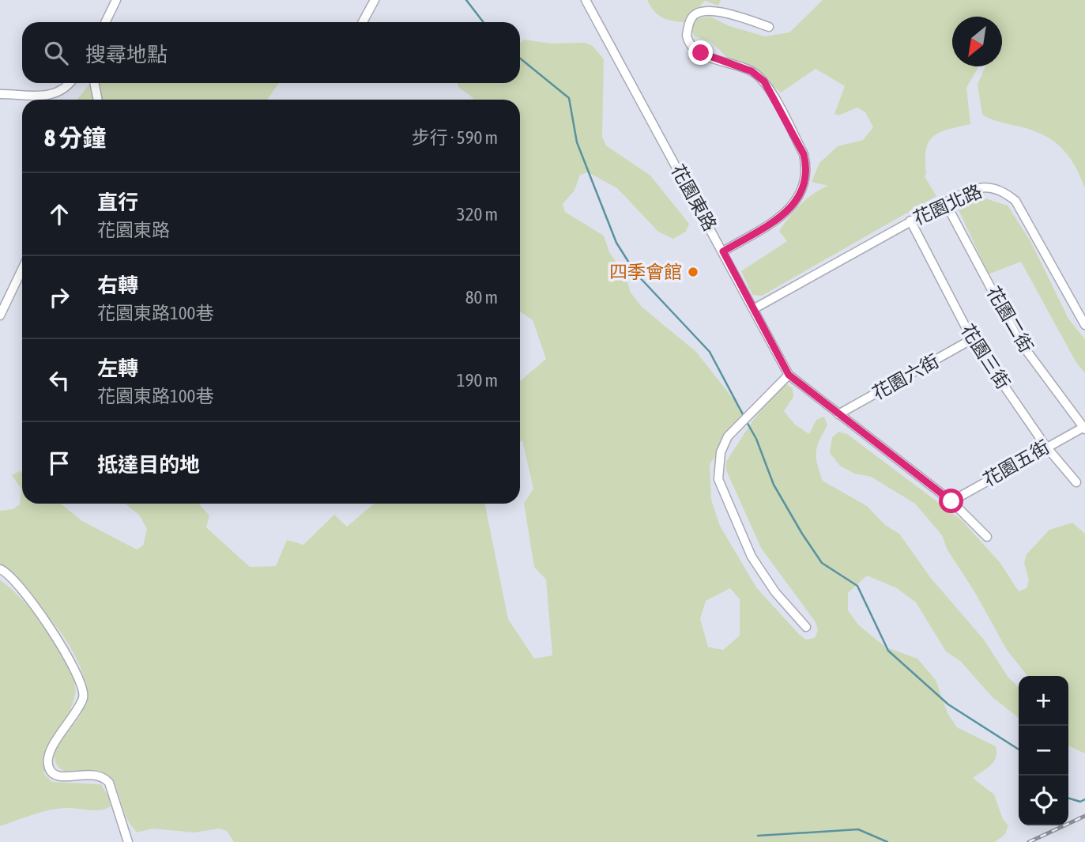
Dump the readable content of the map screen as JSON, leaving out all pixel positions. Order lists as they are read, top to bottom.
{
  "streets": {
    "street": [
      "花園東路",
      "花園北路",
      "花園二街",
      "花園三街",
      "花園六街",
      "花園五街"
    ]
  },
  "crossings": [
    ["花園東路", "花園北路"],
    ["花園東路", "花園六街"],
    ["花園東路", "花園五街"],
    ["花園北路", "花園二街"],
    ["花園北路", "花園三街"],
    ["花園二街", "花園五街"],
    ["花園三街", "花園六街"],
    ["花園三街", "花園五街"]
  ],
  "places": ["四季會館"],
  "north": "bottom left",
  "page": {
    "search": "搜尋地點",
    "heading": ["8 分鐘", "步行 · 590 m"],
    "list": [
      ["直行", "花園東路", "320 m"],
      ["右轉", "花園東路100巷", "80 m"],
      ["左轉", "花園東路100巷", "190 m"],
      "抵達目的地"
    ],
    "map_buttons": ["+", "−"]
  }
}
